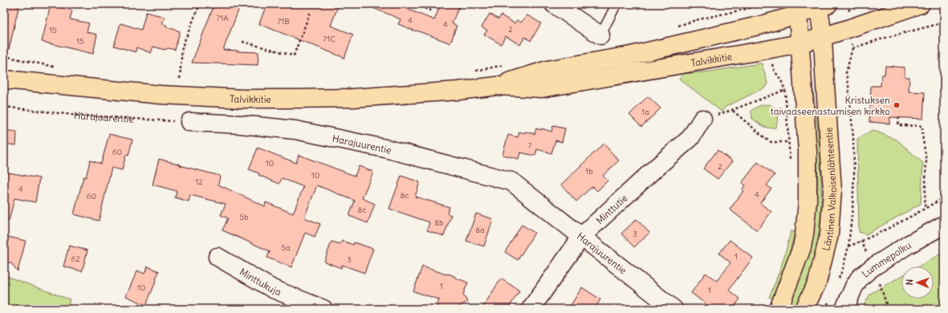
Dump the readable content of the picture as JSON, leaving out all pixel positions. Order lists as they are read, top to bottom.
{
  "streets": {
    "main road": ["Talvikkitie", "Läntinen Valkoisenlähteentie"],
    "street": [
      "Harajuurentie",
      "Minttutie",
      "Lummepolku",
      "Minttukuja"
    ]
  },
  "crossings": [
    ["Talvikkitie", "Läntinen Valkoisenlähteentie"],
    ["Harajuurentie", "Minttutie"]
  ],
  "places": ["Kristuksen taivaaseenastumisen kirkko"],
  "house_numbers": [
    "71A",
    "4",
    "71B",
    "4",
    "2",
    "15",
    "71C",
    "15",
    "1a",
    "7",
    "60",
    "10",
    "2",
    "1b",
    "10",
    "12",
    "4",
    "4",
    "8c",
    "60",
    "8c",
    "5b",
    "8b",
    "8a",
    "3",
    "5a",
    "1",
    "62",
    "3",
    "1",
    "10",
    "1"
  ],
  "north": "left"
}
